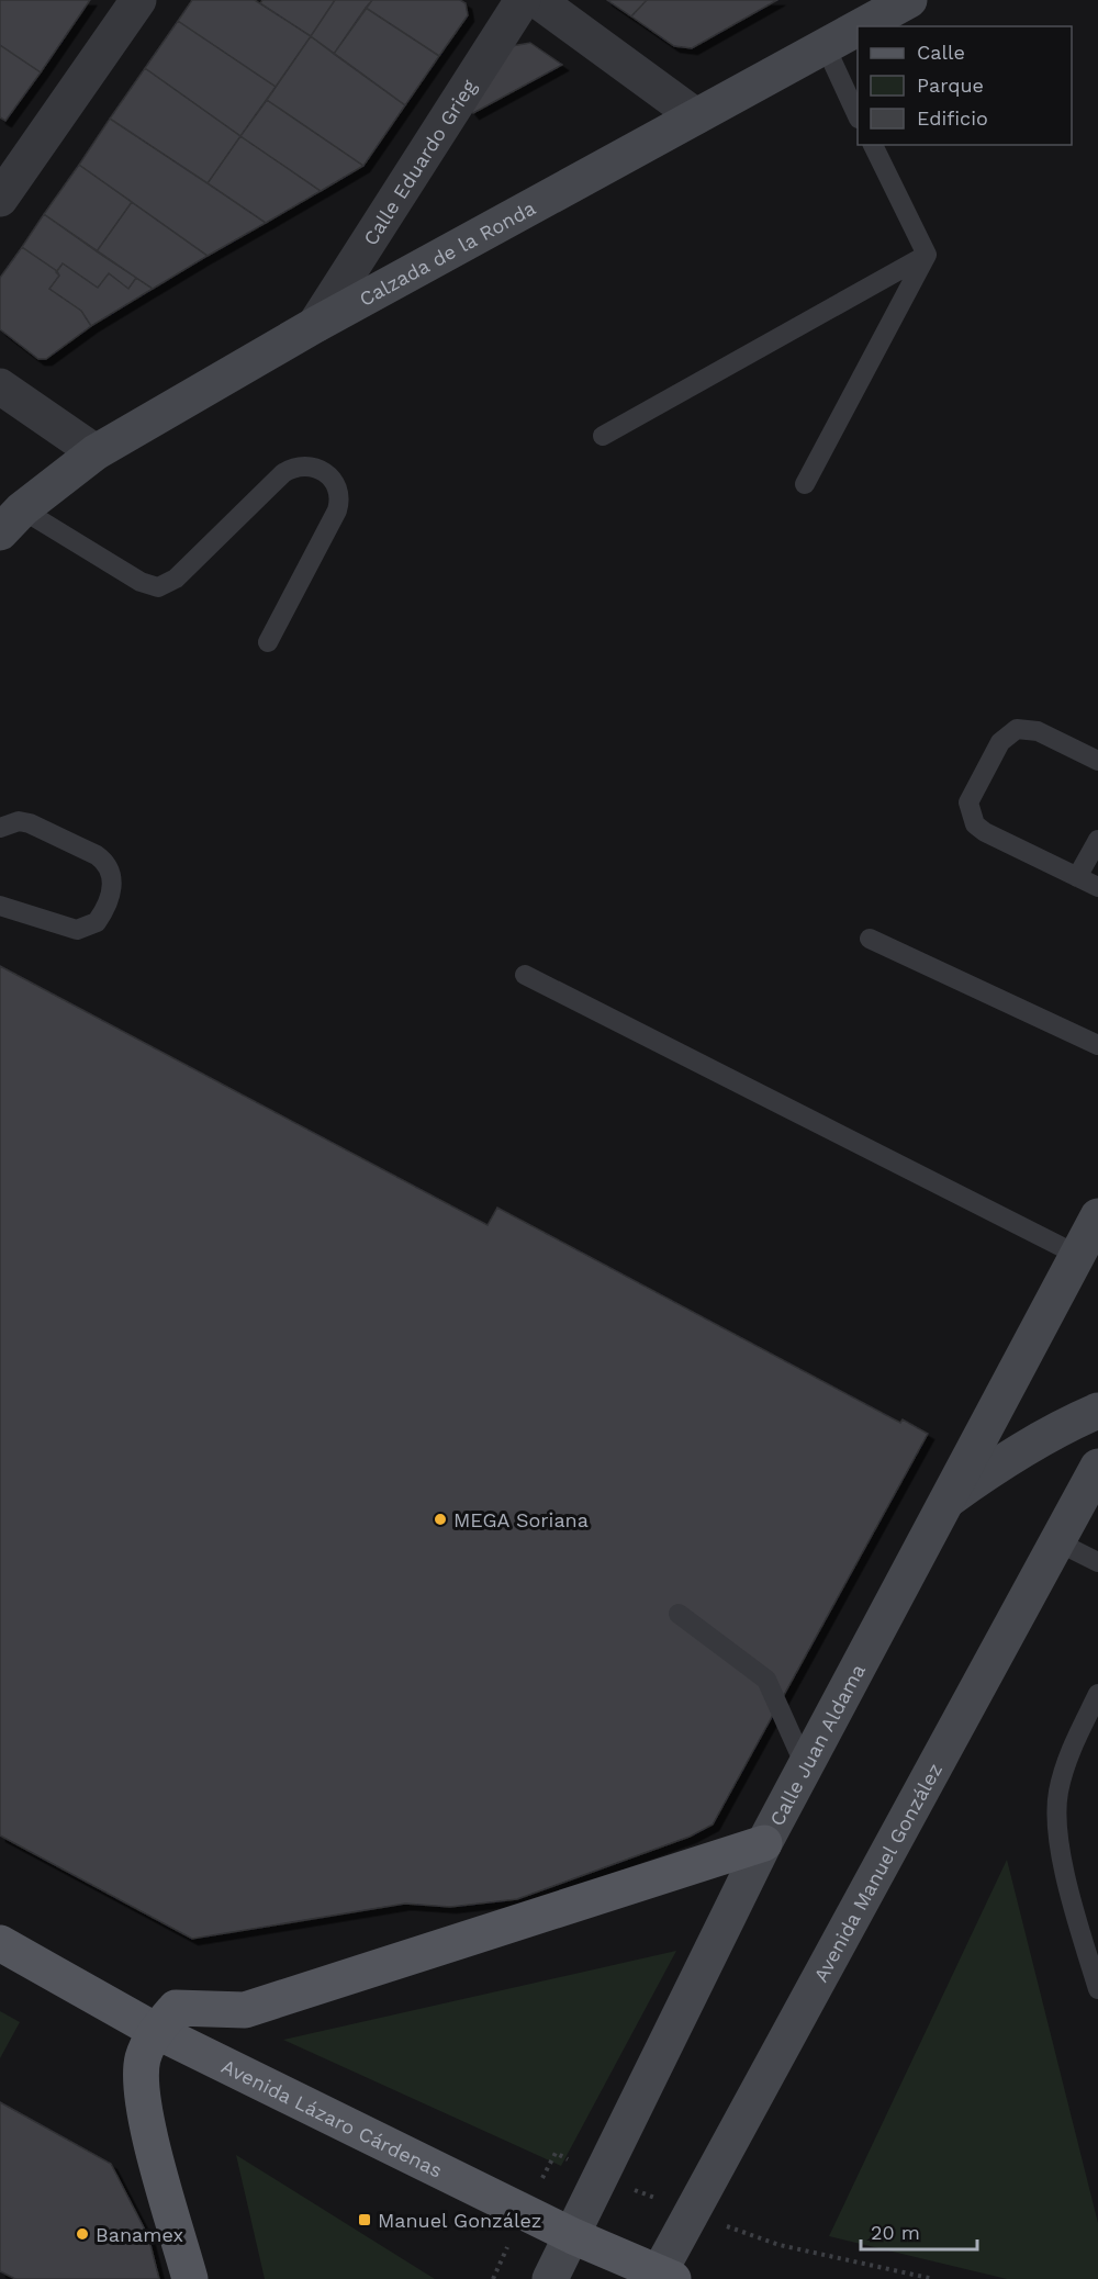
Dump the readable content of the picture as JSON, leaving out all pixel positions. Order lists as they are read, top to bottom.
{
  "streets": {
    "main road": ["Avenida Lázaro Cárdenas"],
    "street": [
      "Calle Eduardo Grieg",
      "Calzada de la Ronda",
      "Calle Juan Aldama",
      "Avenida Manuel González"
    ]
  },
  "crossings": [
    ["Calle Eduardo Grieg", "Calzada de la Ronda"],
    ["Calle Juan Aldama", "Avenida Lázaro Cárdenas"],
    ["Avenida Manuel González", "Avenida Lázaro Cárdenas"]
  ],
  "places": {
    "other": ["MEGA Soriana", "Banamex"],
    "transit": ["Manuel González"]
  },
  "legend": ["Calle", "Parque", "Edificio"],
  "scale_bar": "20 m"
}
